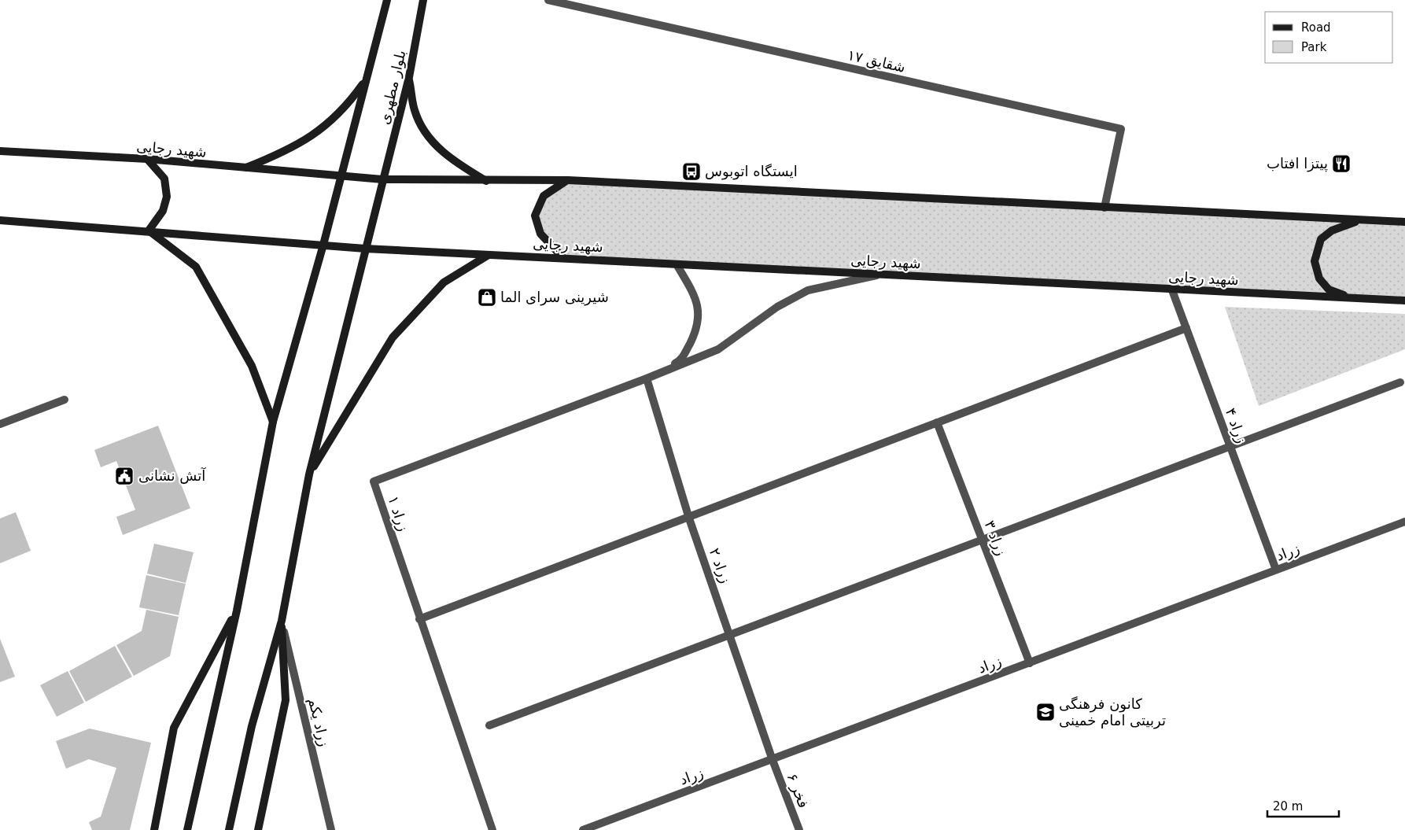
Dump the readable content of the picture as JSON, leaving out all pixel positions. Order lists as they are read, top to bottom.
{
  "streets": {
    "street": [
      "شقایق ۱۷",
      "بلوار مطهری",
      "شهید رجایی",
      "زراد ۴",
      "زراد ۱",
      "زراد ۳",
      "زراد",
      "زراد ۲",
      "زراد یکم",
      "فخر ۶"
    ]
  },
  "crossings": [
    ["بلوار مطهری", "شهید رجایی"],
    ["بلوار مطهری", "زراد یکم"],
    ["شهید رجایی", "زراد ۴"],
    ["زراد ۴", "زراد"],
    ["زراد ۱", "زراد ۲"],
    ["زراد ۳", "زراد"],
    ["زراد", "زراد ۲"],
    ["زراد", "فخر ۶"],
    ["زراد ۲", "فخر ۶"]
  ],
  "places": {
    "restaurant": ["پیتزا افتاب"],
    "bus stop": ["ایستگاه اتوبوس"],
    "shop": ["شیرینی سرای الما"],
    "public building": ["آتش نشانی"],
    "school or university": ["کانون فرهنگی تربیتی امام خمینی"]
  },
  "legend": ["Road", "Park"],
  "scale_bar": "20 m"
}
